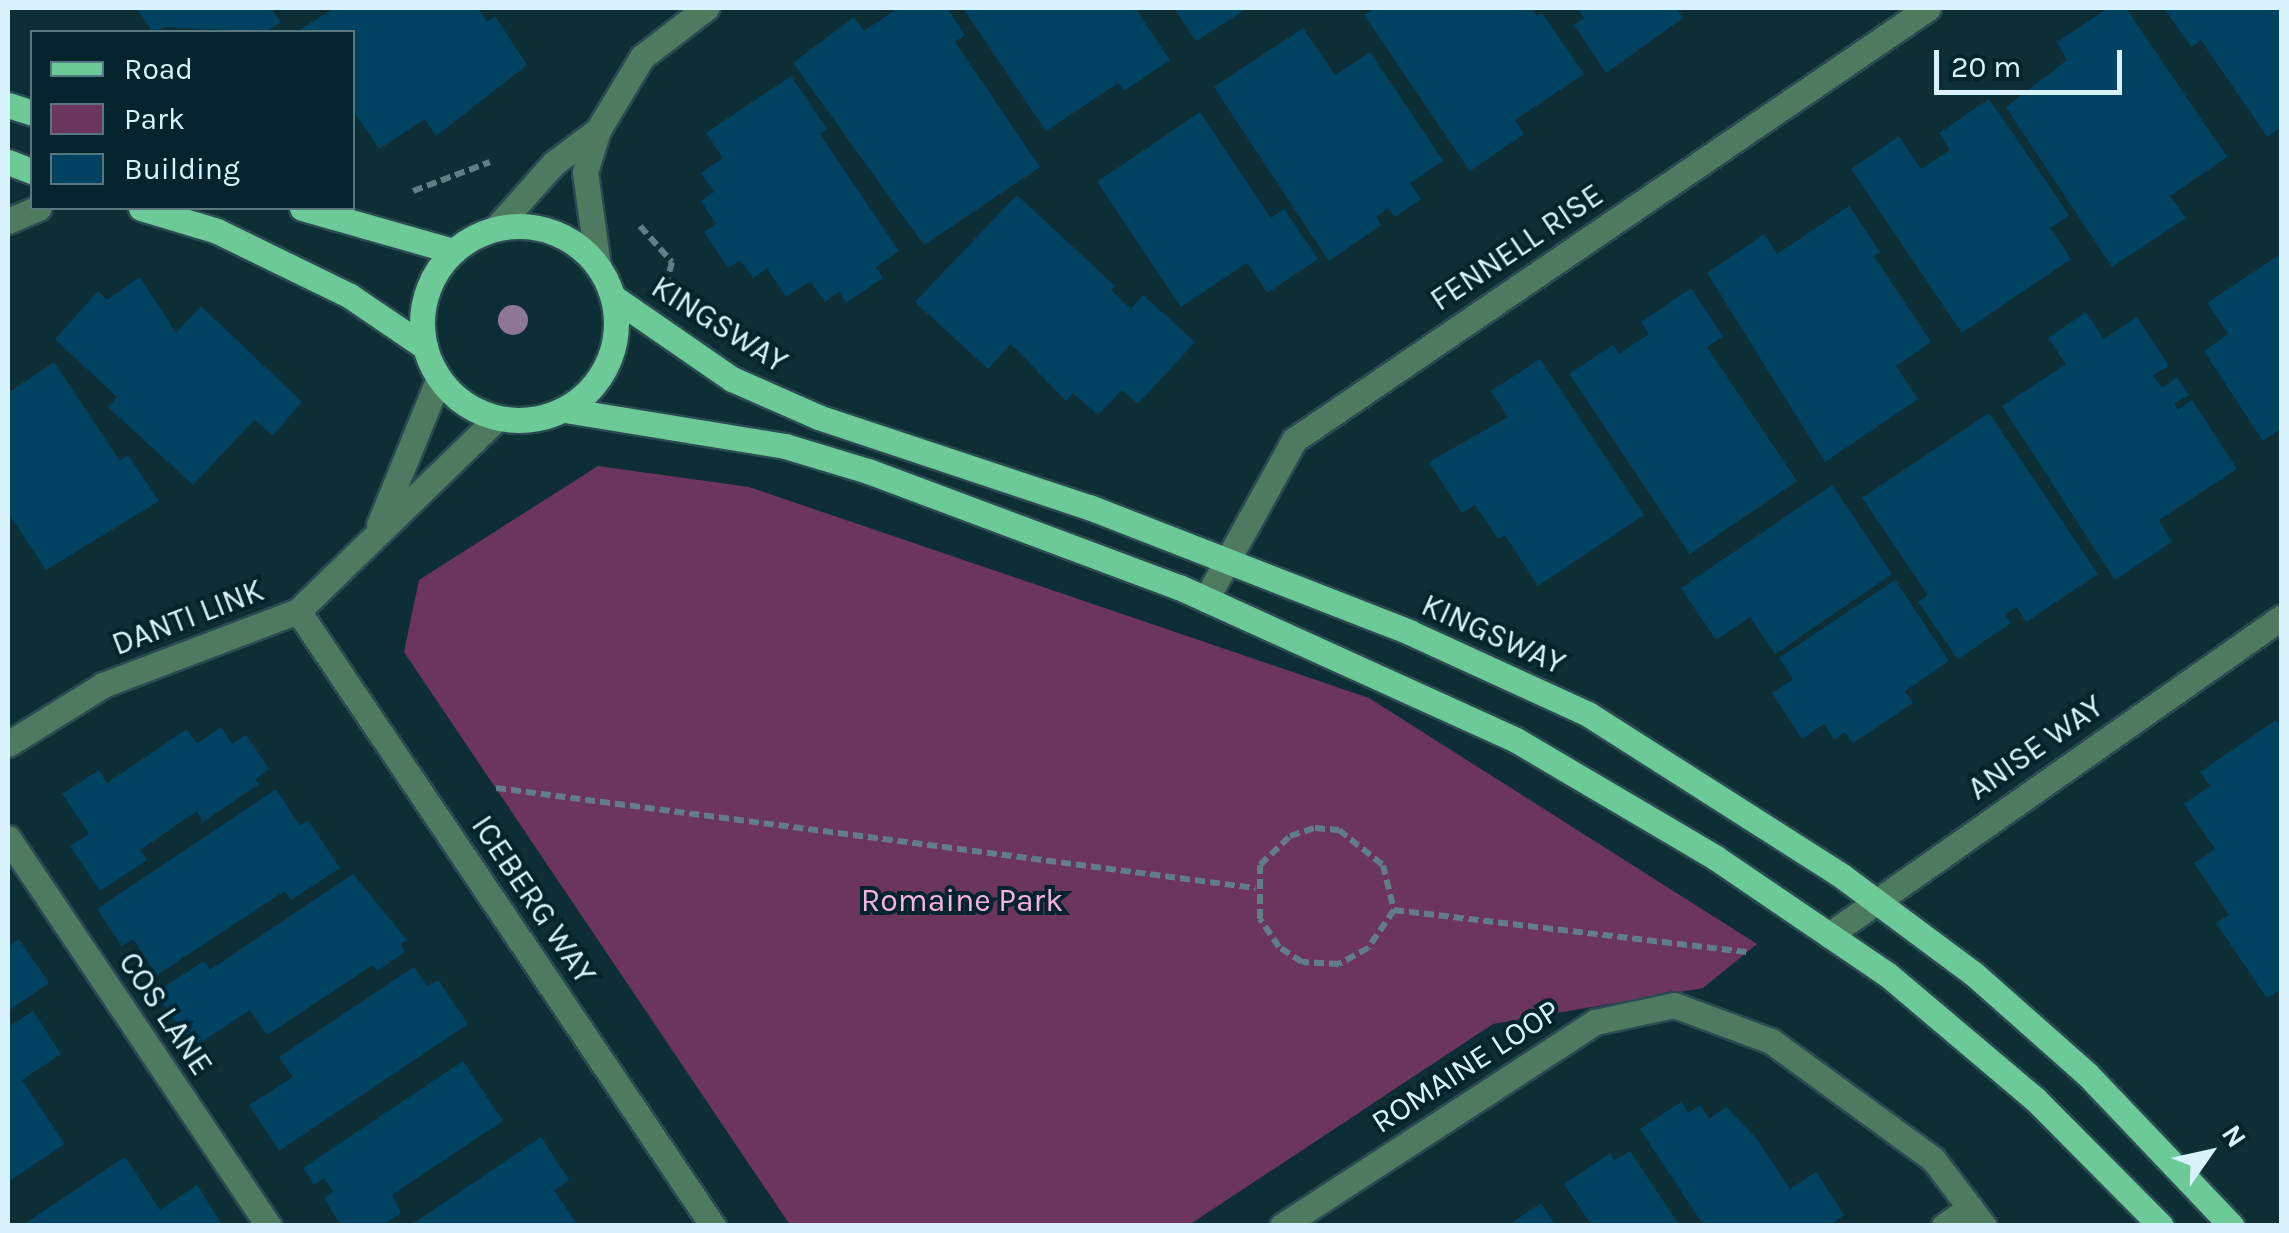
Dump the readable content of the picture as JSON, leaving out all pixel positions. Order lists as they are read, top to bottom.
{
  "streets": {
    "main road": ["KINGSWAY"],
    "street": [
      "FENNELL RISE",
      "DANTI LINK",
      "ANISE WAY",
      "ICEBERG WAY",
      "COS LANE",
      "ROMAINE LOOP"
    ]
  },
  "crossings": [
    ["FENNELL RISE", "KINGSWAY"],
    ["KINGSWAY", "DANTI LINK"],
    ["KINGSWAY", "ANISE WAY"],
    ["DANTI LINK", "ICEBERG WAY"]
  ],
  "parks": ["Romaine Park"],
  "legend": ["Road", "Park", "Building"],
  "scale_bar": "20 m",
  "north": "top right"
}
